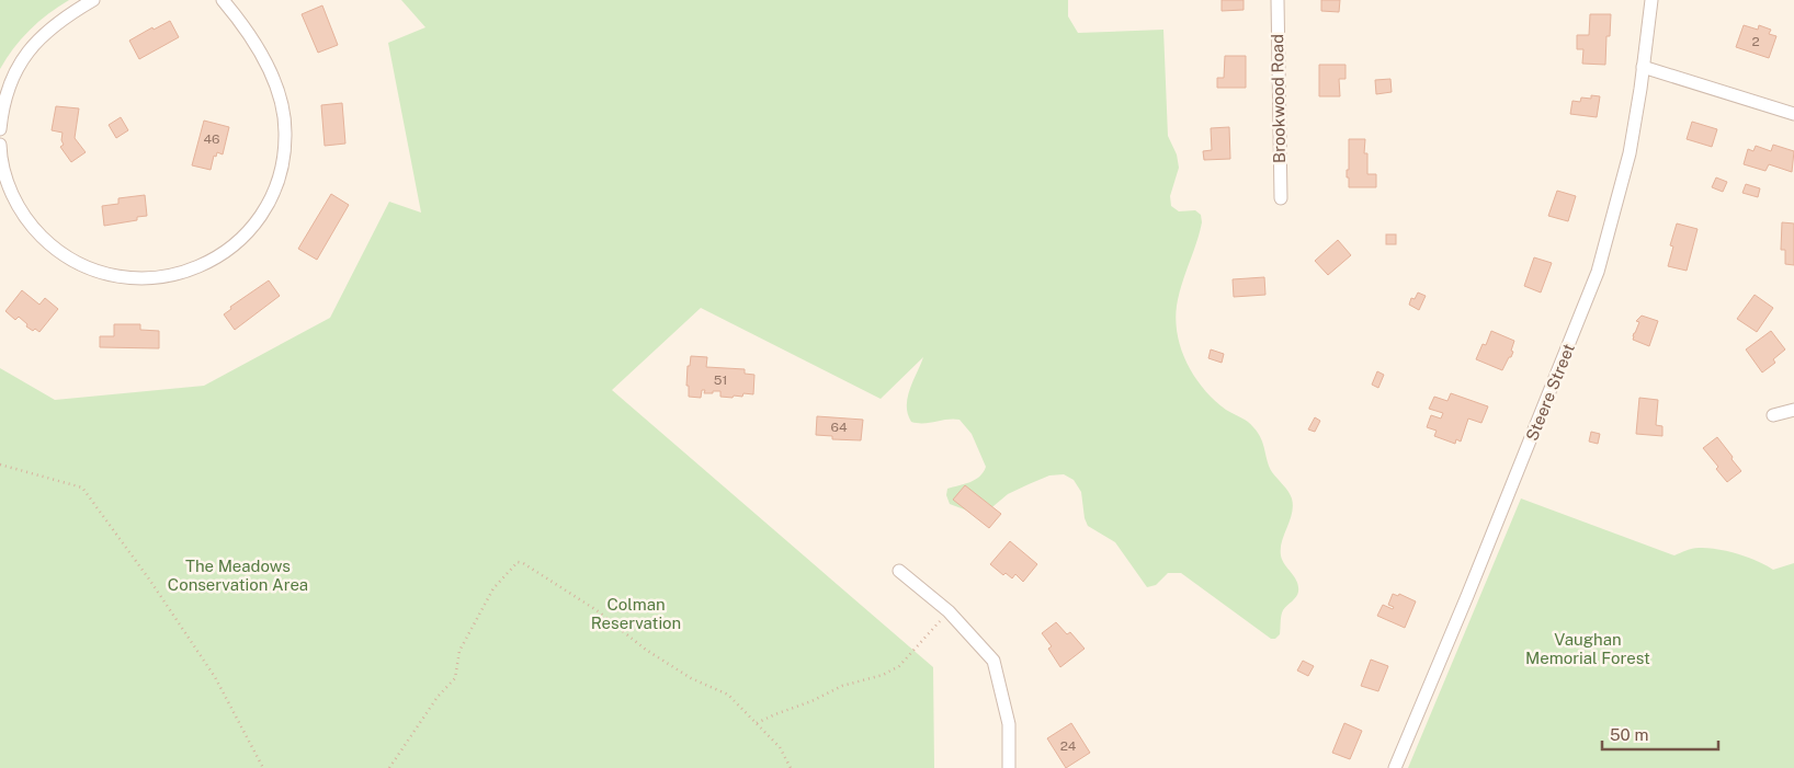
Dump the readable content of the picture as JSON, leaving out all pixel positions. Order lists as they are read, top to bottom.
{
  "streets": {
    "street": ["Brookwood Road", "Steere Street"]
  },
  "parks": ["The Meadows Conservation Area", "Colman Reservation", "Vaughan Memorial Forest"],
  "house_numbers": [
    "2",
    "46",
    "51",
    "64",
    "24"
  ],
  "scale_bar": "50 m"
}
